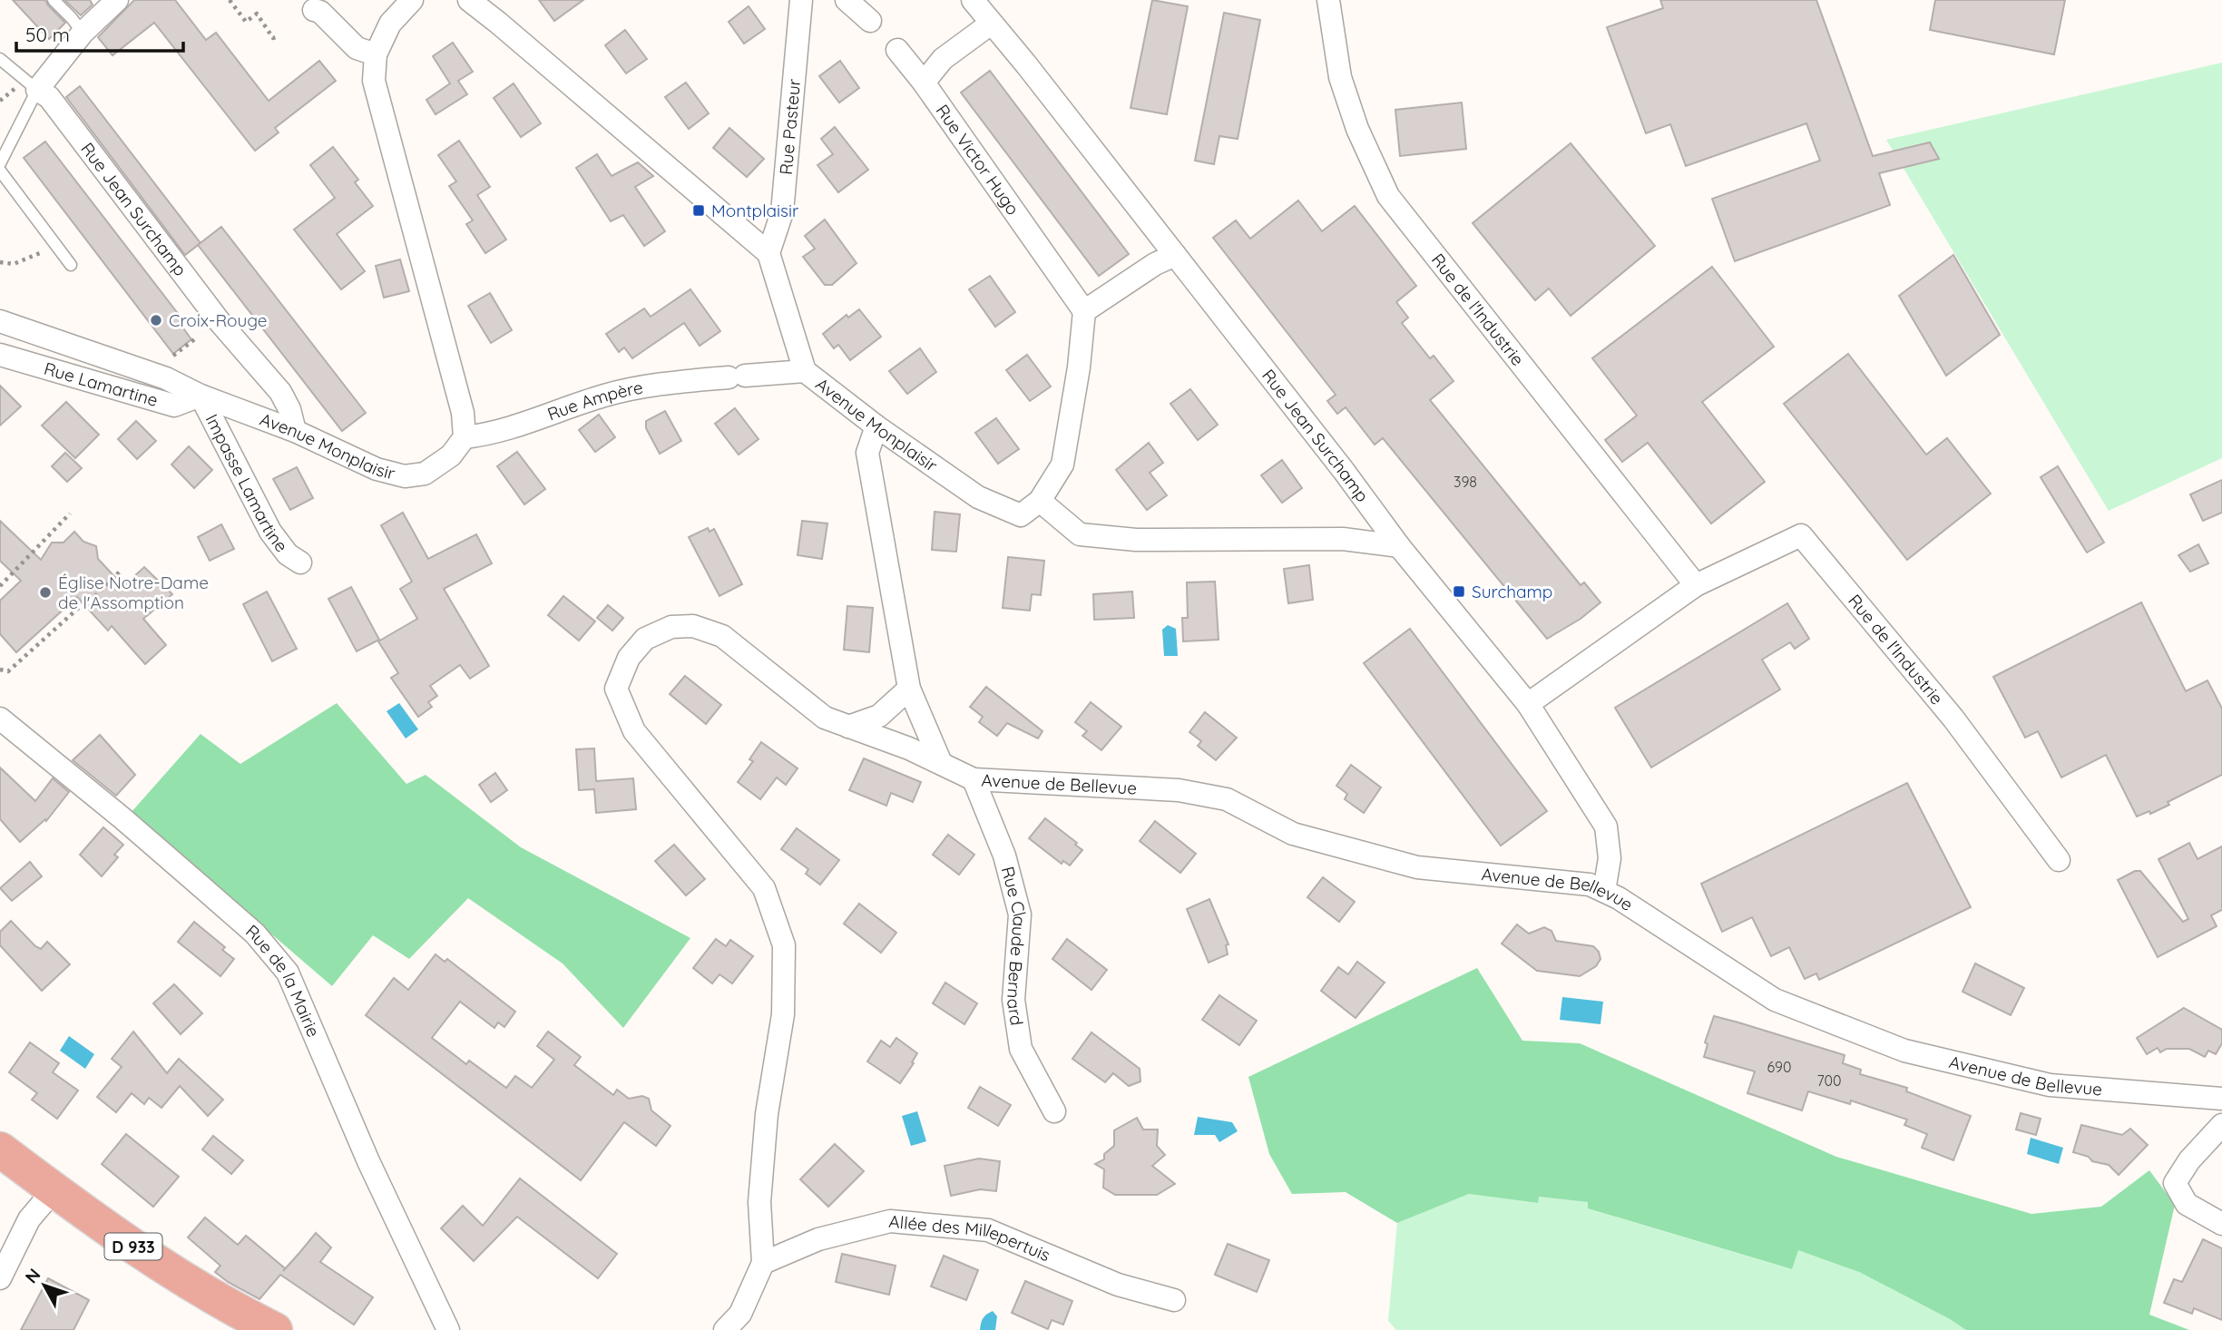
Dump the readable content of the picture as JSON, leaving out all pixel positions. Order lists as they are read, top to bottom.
{
  "streets": {
    "main road": ["D 933"],
    "street": [
      "Rue Pasteur",
      "Rue Victor Hugo",
      "Rue Jean Surchamp",
      "Rue de l'Industrie",
      "Rue Lamartine",
      "Rue Ampère",
      "Avenue Monplaisir",
      "Impasse Lamartine",
      "Avenue de Bellevue",
      "Rue Claude Bernard",
      "Rue de la Mairie",
      "Allée des Millepertuis"
    ]
  },
  "crossings": [
    ["Rue Pasteur", "Avenue Monplaisir"],
    ["Rue Jean Surchamp", "Rue de l'Industrie"],
    ["Rue Jean Surchamp", "Avenue Monplaisir"],
    ["Rue Jean Surchamp", "Avenue de Bellevue"],
    ["Rue Lamartine", "Avenue Monplaisir"],
    ["Rue Lamartine", "Impasse Lamartine"],
    ["Rue Ampère", "Avenue Monplaisir"],
    ["Avenue Monplaisir", "Impasse Lamartine"],
    ["Avenue de Bellevue", "Rue Claude Bernard"],
    ["Avenue de Bellevue", "Allée des Millepertuis"]
  ],
  "places": {
    "transit": ["Montplaisir", "Surchamp"],
    "other": ["Croix-Rouge", "Église Notre-Dame de l'Assomption"]
  },
  "house_numbers": ["398", "690", "700"],
  "scale_bar": "50 m",
  "north": "top left"
}
